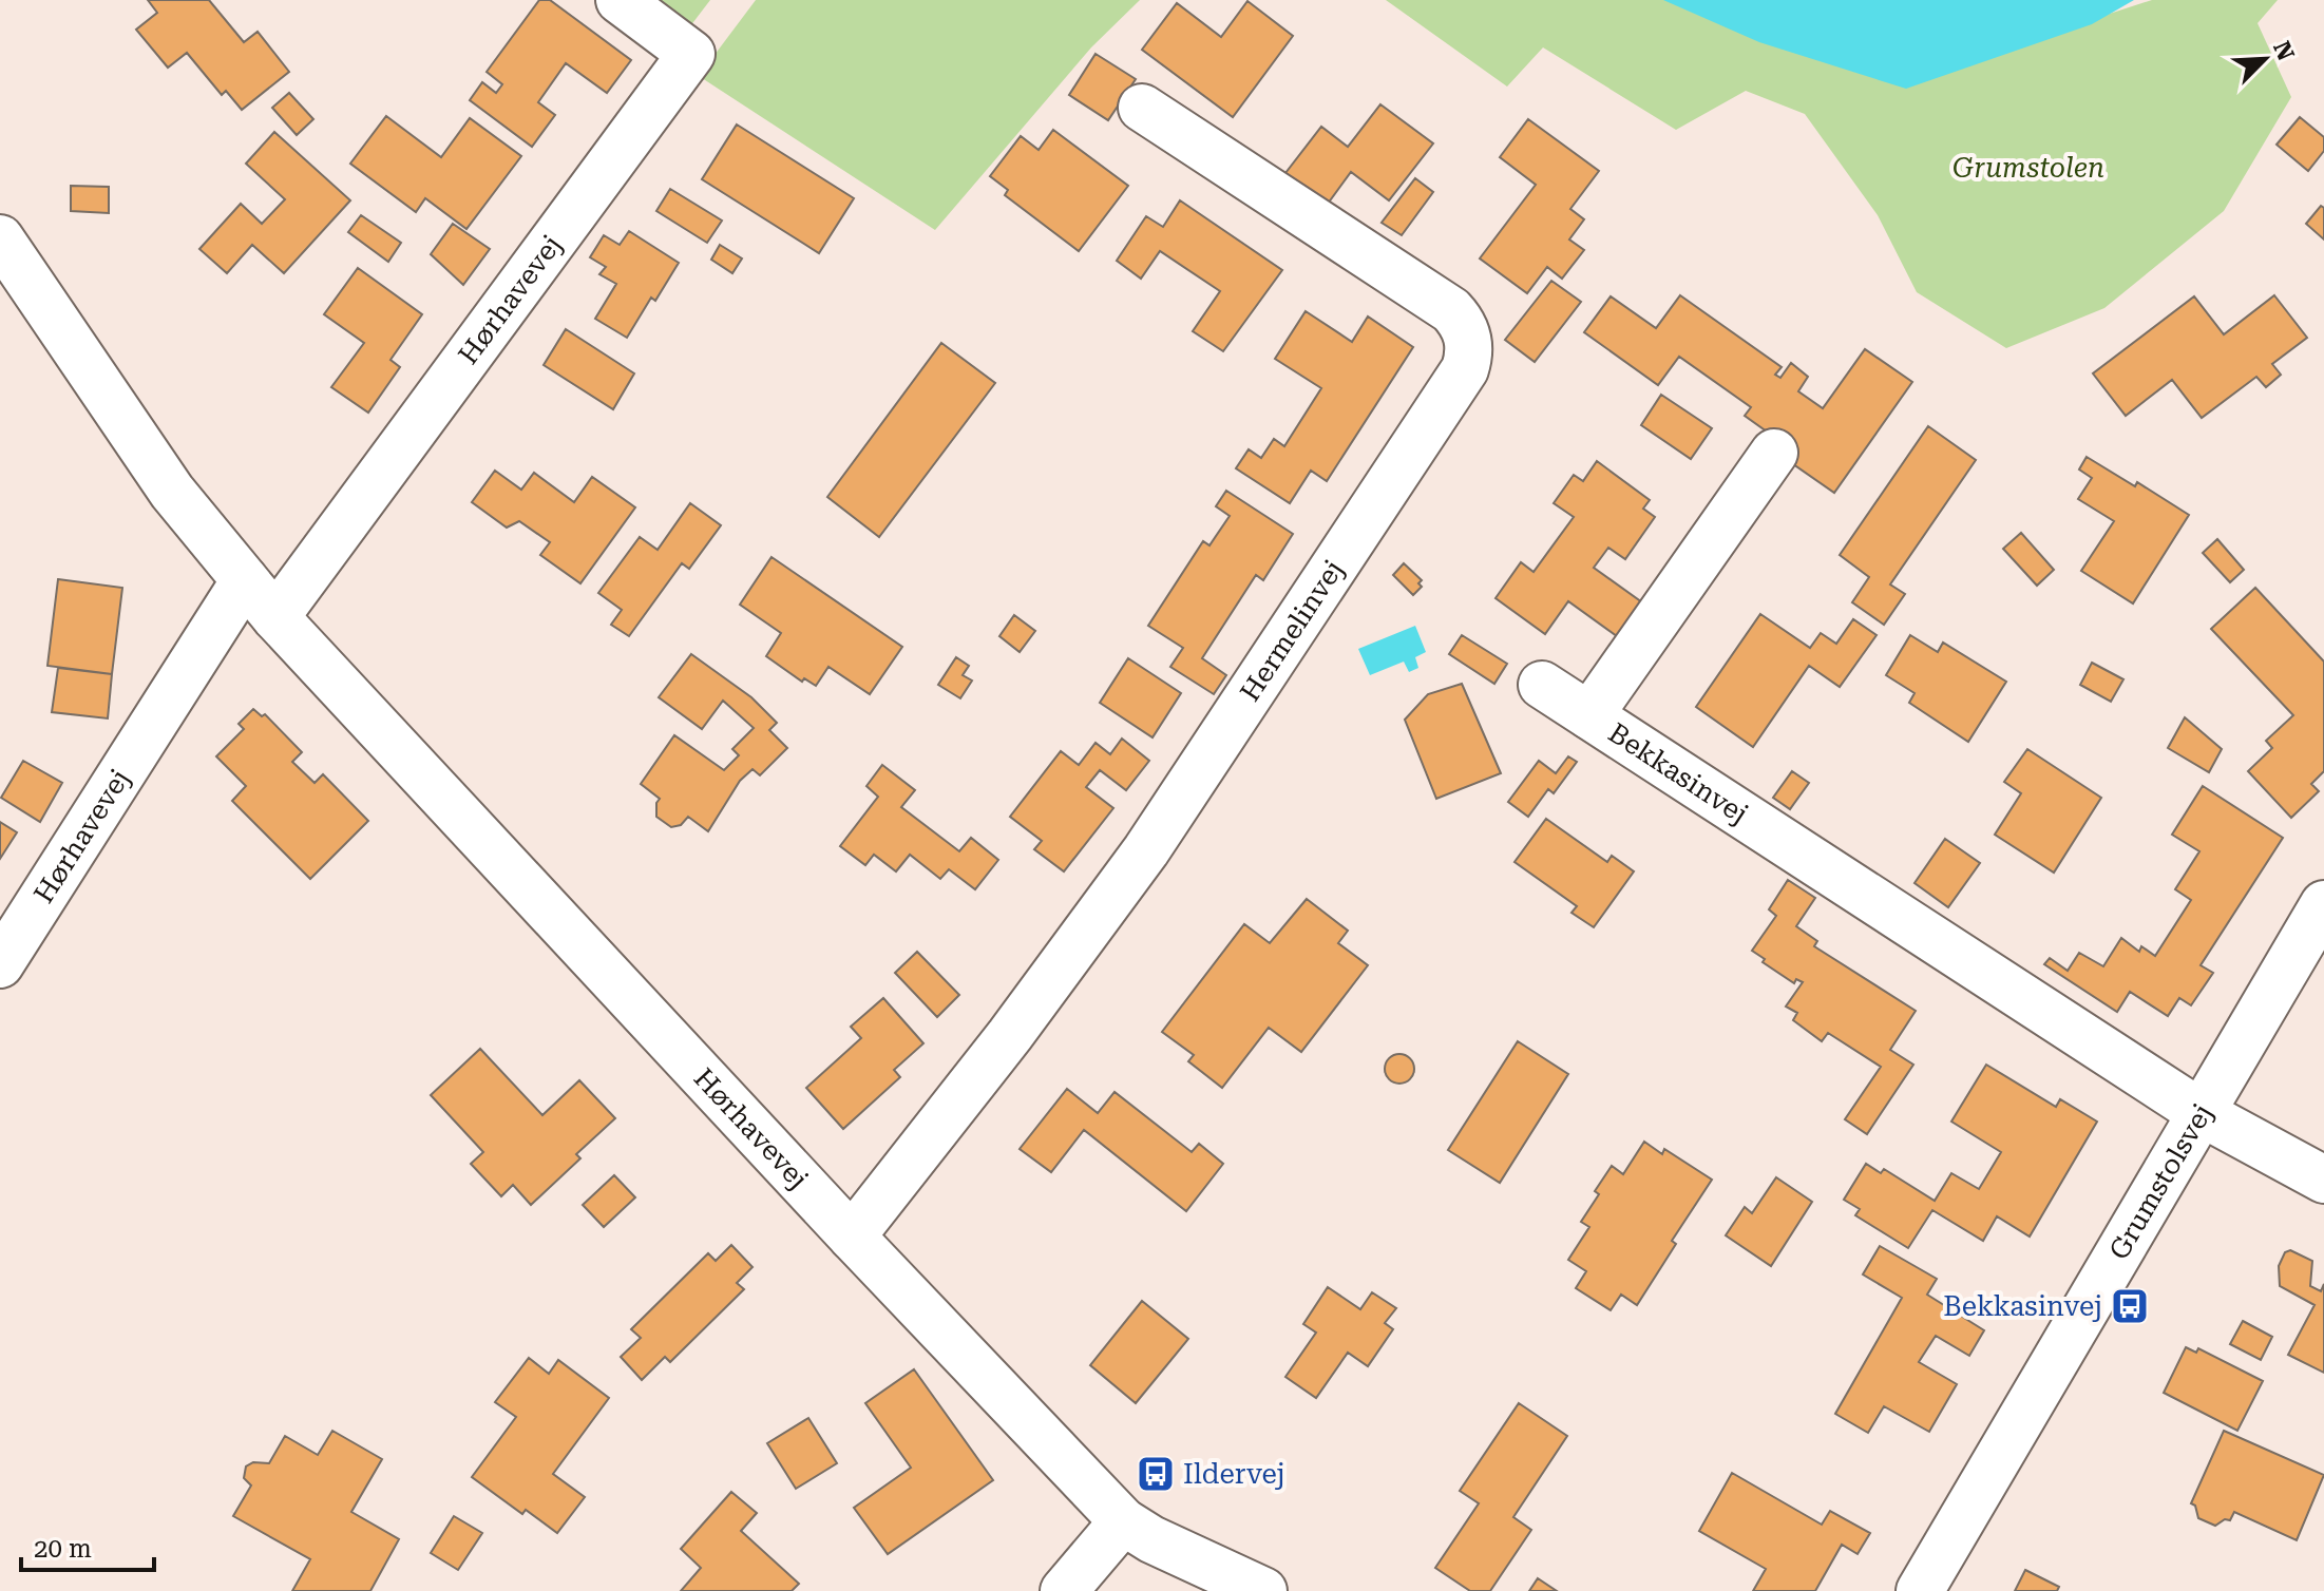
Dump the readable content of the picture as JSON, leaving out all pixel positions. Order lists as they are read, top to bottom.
{
  "streets": {
    "street": [
      "Hørhavevej",
      "Hermelinvej",
      "Bekkasinvej",
      "Grumstolsvej"
    ]
  },
  "crossings": [
    ["Hørhavevej", "Hermelinvej"],
    ["Bekkasinvej", "Grumstolsvej"]
  ],
  "parks": ["Grumstolen"],
  "places": {
    "bus stop": ["Bekkasinvej", "Ildervej"]
  },
  "scale_bar": "20 m",
  "north": "top right"
}
